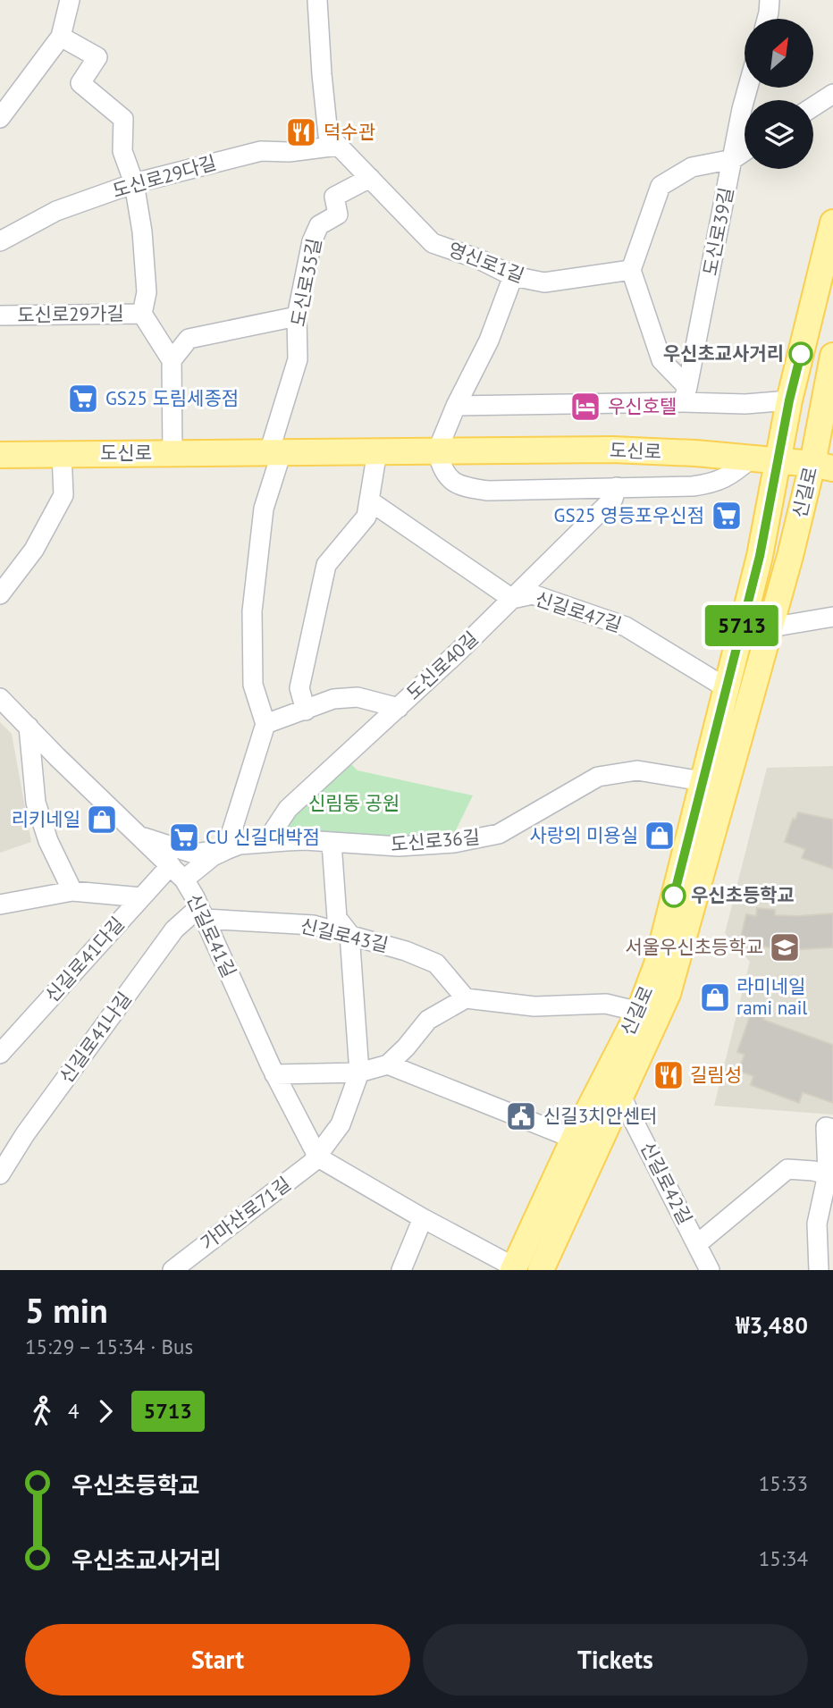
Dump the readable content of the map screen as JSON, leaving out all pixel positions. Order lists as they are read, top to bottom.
{
  "streets": {
    "main road": ["도신로", "신길로"],
    "street": [
      "도신로29다길",
      "도신로39길",
      "영신로1길",
      "도신로35길",
      "도신로29가길",
      "신길로47길",
      "도신로40길",
      "도신로36길",
      "신길로41길",
      "신길로43길",
      "신길로41다길",
      "신길로41나길",
      "신길로42길",
      "가마산로71길"
    ]
  },
  "crossings": [
    ["도신로29다길", "영신로1길"],
    ["영신로1길", "도신로35길"],
    ["도신로35길", "도신로"],
    ["도신로", "신길로"],
    ["신길로", "신길로47길"],
    ["신길로", "도신로36길"],
    ["신길로", "신길로42길"],
    ["신길로47길", "도신로40길"],
    ["도신로40길", "도신로36길"],
    ["도신로36길", "신길로41길"],
    ["신길로41길", "신길로43길"],
    ["신길로41길", "신길로41다길"],
    ["신길로41길", "신길로41나길"],
    ["신길로41길", "가마산로71길"],
    ["신길로43길", "신길로41나길"]
  ],
  "parks": ["신림동 공원"],
  "places": {
    "restaurant": ["덕수관", "길림성"],
    "other": ["우신초교사거리", "우신초등학교"],
    "supermarket": ["GS25 도림세종점", "GS25 영등포우신점", "CU 신길대박점"],
    "hotel": ["우신호텔"],
    "shop": ["리키네일", "사랑의 미용실", "라미네일 rami nail"],
    "school or university": ["서울우신초등학교"],
    "public building": ["신길3치안센터"]
  },
  "lines": ["bus line 5713"],
  "north": "top right",
  "page": {
    "on_map": "5713",
    "heading": ["5 min", "15:29 – 15:34 · Bus", "₩3,480"],
    "legs": ["4", "5713"],
    "list": [
      {
        "name": "우신초등학교",
        "value": "15:33"
      },
      {
        "name": "우신초교사거리",
        "value": "15:34"
      }
    ],
    "buttons": ["Start", "Tickets"]
  }
}
